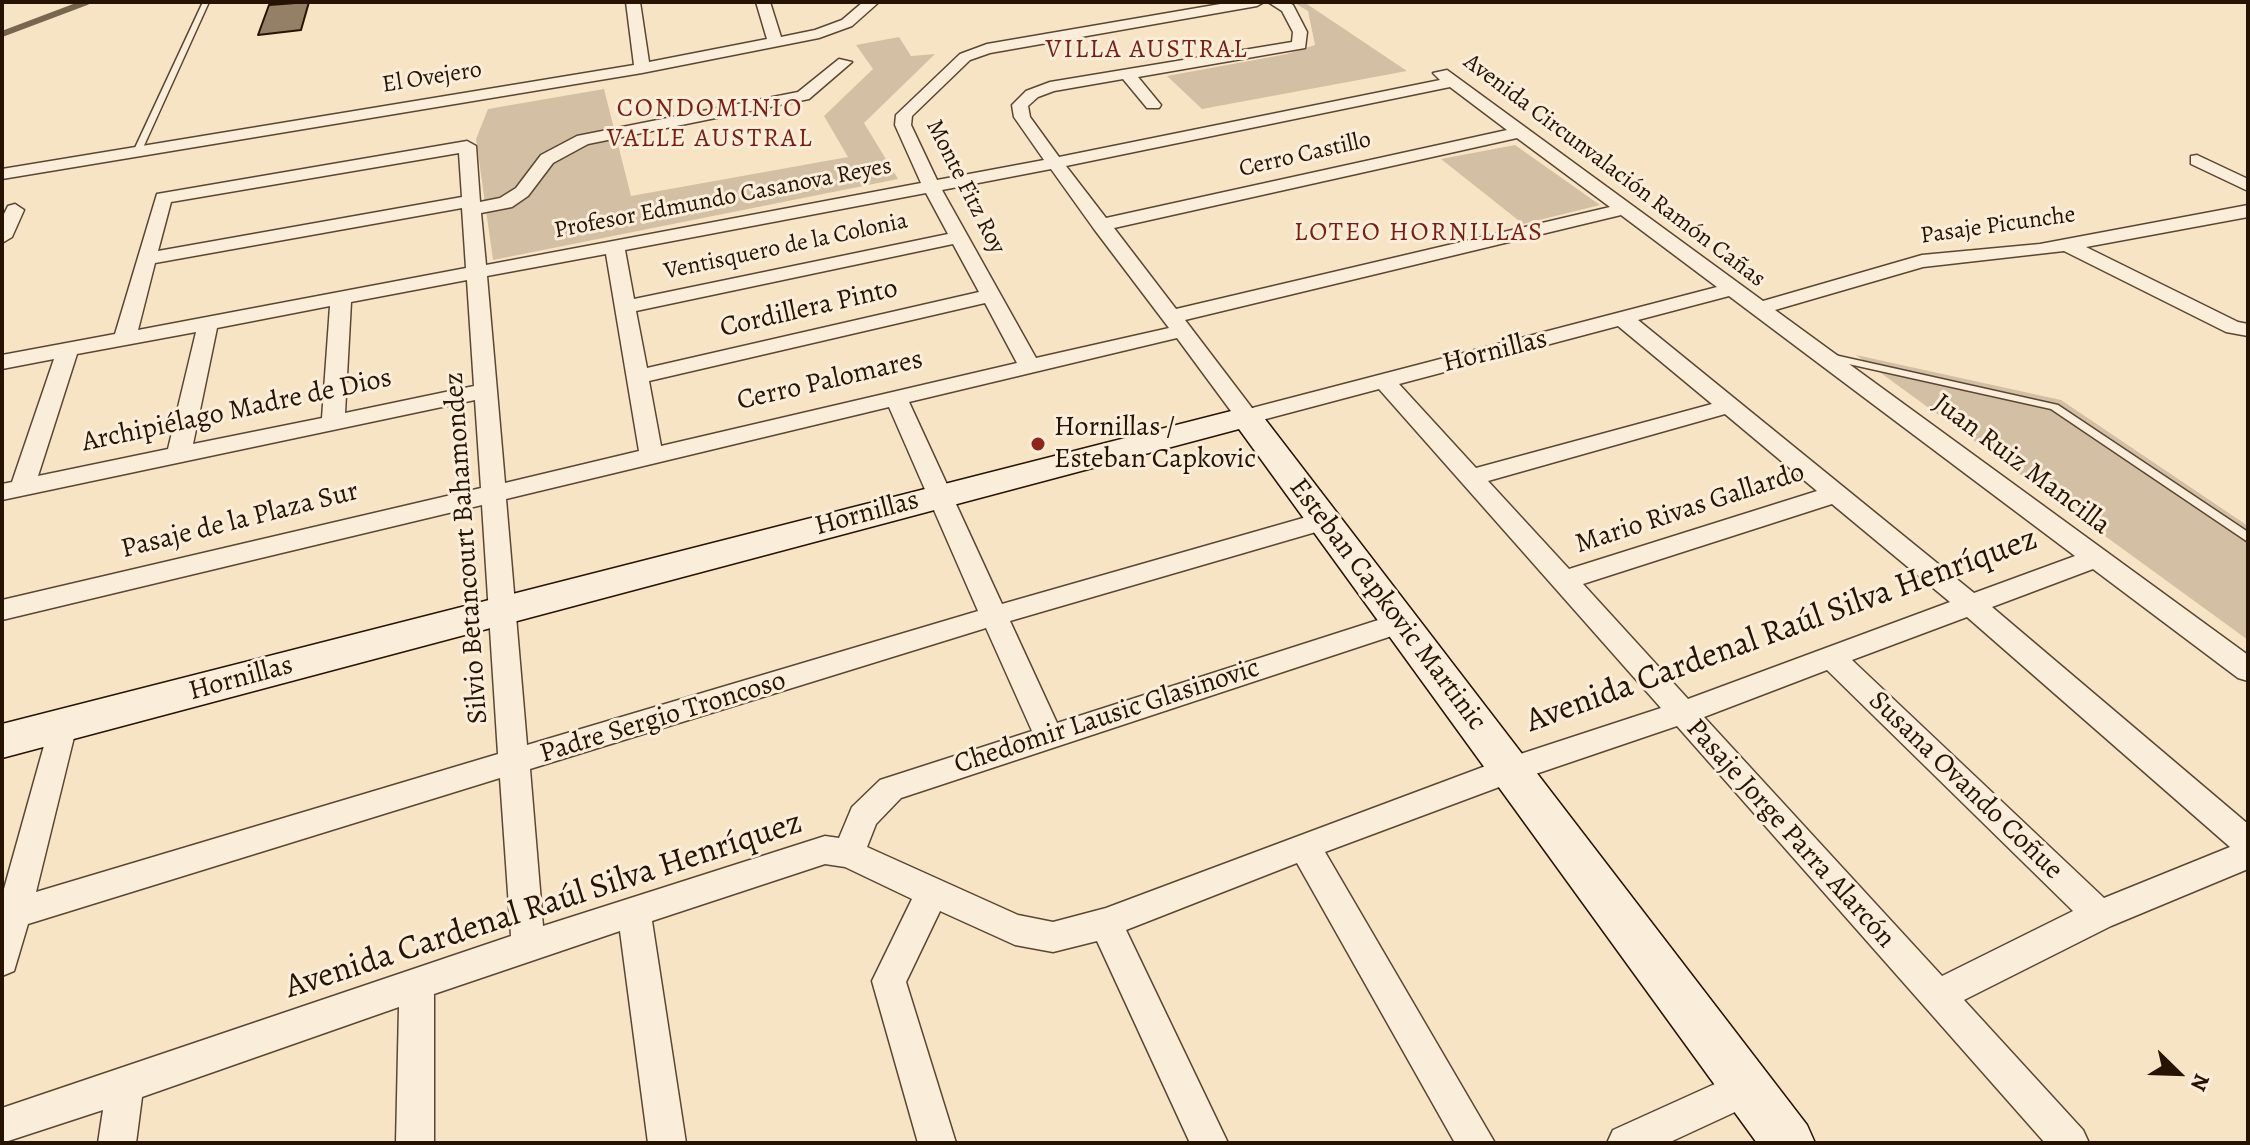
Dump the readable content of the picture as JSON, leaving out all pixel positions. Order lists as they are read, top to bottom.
{
  "streets": {
    "street": [
      "El Ovejero",
      "Cerro Castillo",
      "Avenida Circunvalación Ramón Cañas",
      "Monte Fitz Roy",
      "Profesor Edmundo Casanova Reyes",
      "Pasaje Picunche",
      "Ventisquero de la Colonia",
      "Cordillera Pinto",
      "Hornillas",
      "Cerro Palomares",
      "Archipiélago Madre de Dios",
      "Juan Ruiz Mancilla",
      "Mario Rivas Gallardo",
      "Pasaje de la Plaza Sur",
      "Silvio Betancourt Bahamondez",
      "Esteban Capkovic Martinic",
      "Avenida Cardenal Raúl Silva Henríquez",
      "Chedomir Lausic Glasinovic",
      "Padre Sergio Troncoso",
      "Susana Ovando Coñue",
      "Pasaje Jorge Parra Alarcón"
    ]
  },
  "crossings": [
    ["Cerro Castillo", "Avenida Circunvalación Ramón Cañas"],
    ["Cerro Castillo", "Esteban Capkovic Martinic"],
    ["Avenida Circunvalación Ramón Cañas", "Profesor Edmundo Casanova Reyes"],
    ["Avenida Circunvalación Ramón Cañas", "Pasaje Picunche"],
    ["Avenida Circunvalación Ramón Cañas", "Hornillas"],
    ["Avenida Circunvalación Ramón Cañas", "Cerro Palomares"],
    ["Avenida Circunvalación Ramón Cañas", "Juan Ruiz Mancilla"],
    ["Monte Fitz Roy", "Profesor Edmundo Casanova Reyes"],
    ["Monte Fitz Roy", "Ventisquero de la Colonia"],
    ["Monte Fitz Roy", "Cordillera Pinto"],
    ["Monte Fitz Roy", "Cerro Palomares"],
    ["Profesor Edmundo Casanova Reyes", "Silvio Betancourt Bahamondez"],
    ["Profesor Edmundo Casanova Reyes", "Esteban Capkovic Martinic"],
    ["Pasaje Picunche", "Juan Ruiz Mancilla"],
    ["Hornillas", "Silvio Betancourt Bahamondez"],
    ["Hornillas", "Esteban Capkovic Martinic"],
    ["Hornillas", "Pasaje Jorge Parra Alarcón"],
    ["Cerro Palomares", "Pasaje de la Plaza Sur"],
    ["Cerro Palomares", "Silvio Betancourt Bahamondez"],
    ["Cerro Palomares", "Esteban Capkovic Martinic"],
    ["Archipiélago Madre de Dios", "Silvio Betancourt Bahamondez"],
    ["Juan Ruiz Mancilla", "Avenida Cardenal Raúl Silva Henríquez"],
    ["Mario Rivas Gallardo", "Pasaje Jorge Parra Alarcón"],
    ["Pasaje de la Plaza Sur", "Silvio Betancourt Bahamondez"],
    ["Silvio Betancourt Bahamondez", "Avenida Cardenal Raúl Silva Henríquez"],
    ["Silvio Betancourt Bahamondez", "Padre Sergio Troncoso"],
    ["Esteban Capkovic Martinic", "Avenida Cardenal Raúl Silva Henríquez"],
    ["Esteban Capkovic Martinic", "Chedomir Lausic Glasinovic"],
    ["Esteban Capkovic Martinic", "Padre Sergio Troncoso"],
    ["Avenida Cardenal Raúl Silva Henríquez", "Chedomir Lausic Glasinovic"],
    ["Avenida Cardenal Raúl Silva Henríquez", "Susana Ovando Coñue"],
    ["Avenida Cardenal Raúl Silva Henríquez", "Pasaje Jorge Parra Alarcón"]
  ],
  "districts": ["VILLA AUSTRAL", "CONDOMINIO VALLE AUSTRAL", "LOTEO HORNILLAS"],
  "places": ["Hornillas / Esteban Capkovic"],
  "north": "bottom right"
}
